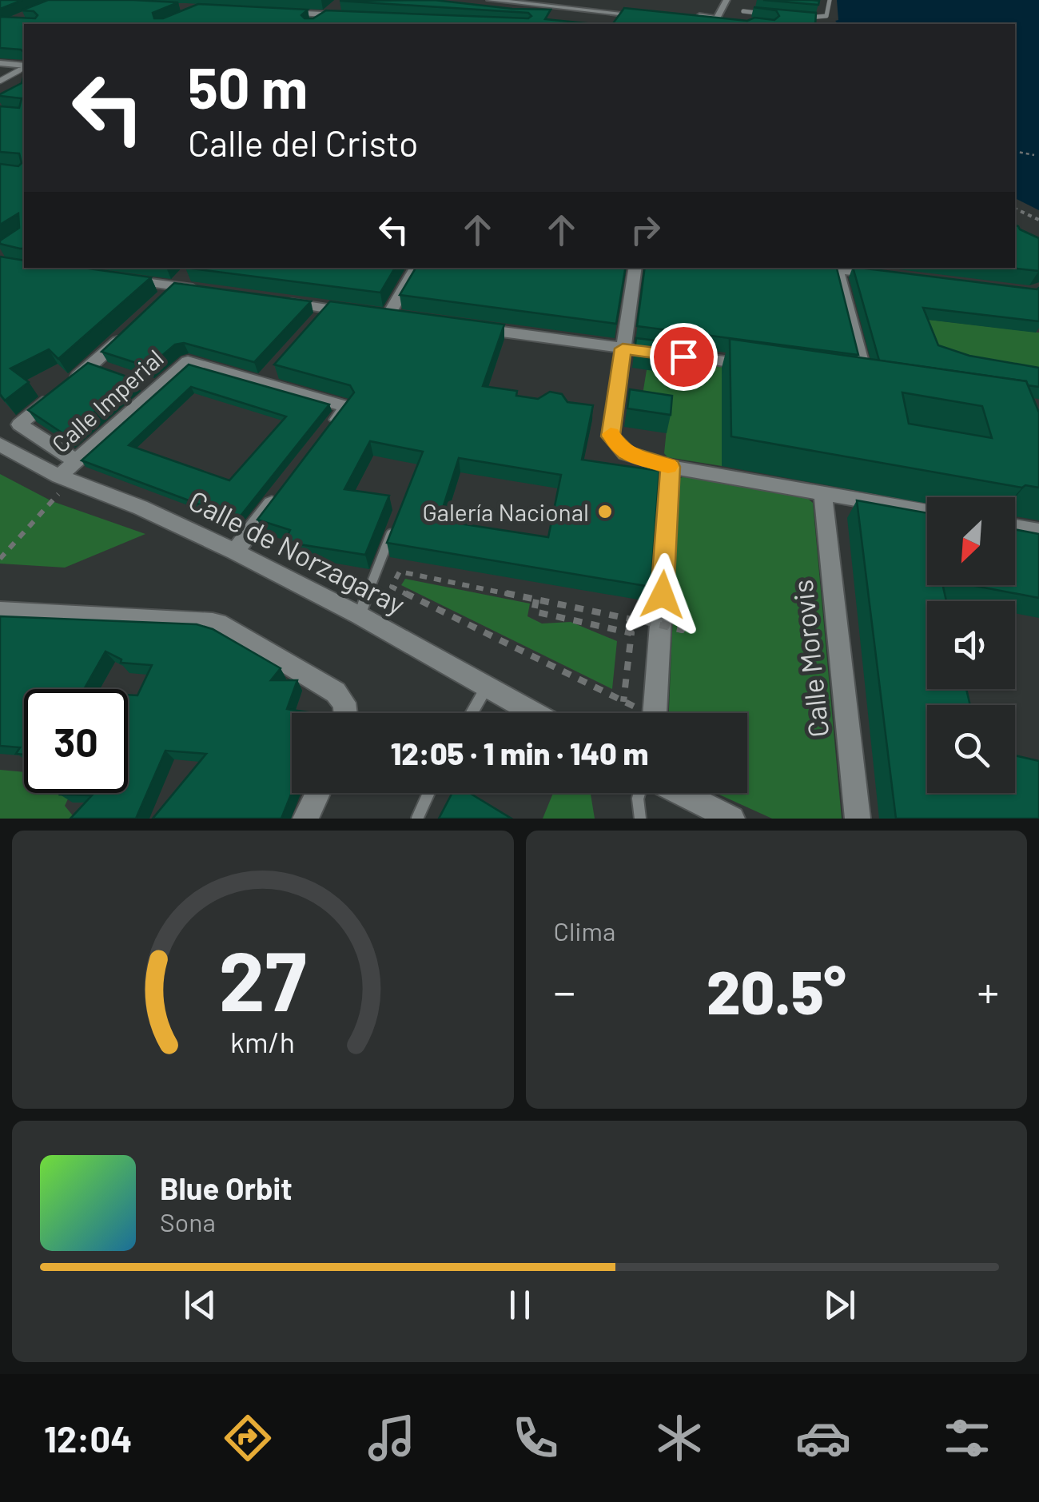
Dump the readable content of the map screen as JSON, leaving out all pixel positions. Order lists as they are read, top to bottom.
{
  "streets": {
    "street": ["Calle Imperial", "Calle de Norzagaray", "Calle Morovis"]
  },
  "crossings": [
    ["Calle Imperial", "Calle de Norzagaray"]
  ],
  "places": ["Galería Nacional"],
  "north": "bottom left",
  "page": {
    "turn": ["50 m", "Calle del Cristo"],
    "limit": "30",
    "trip": "12:05 · 1 min · 140 m",
    "tile": "Clima",
    "heat": ["−", "20.5°", "+"],
    "song": ["Blue Orbit", "Sona"],
    "tabs": "12:04",
    "gauge": ["27", "km/h"]
  }
}
